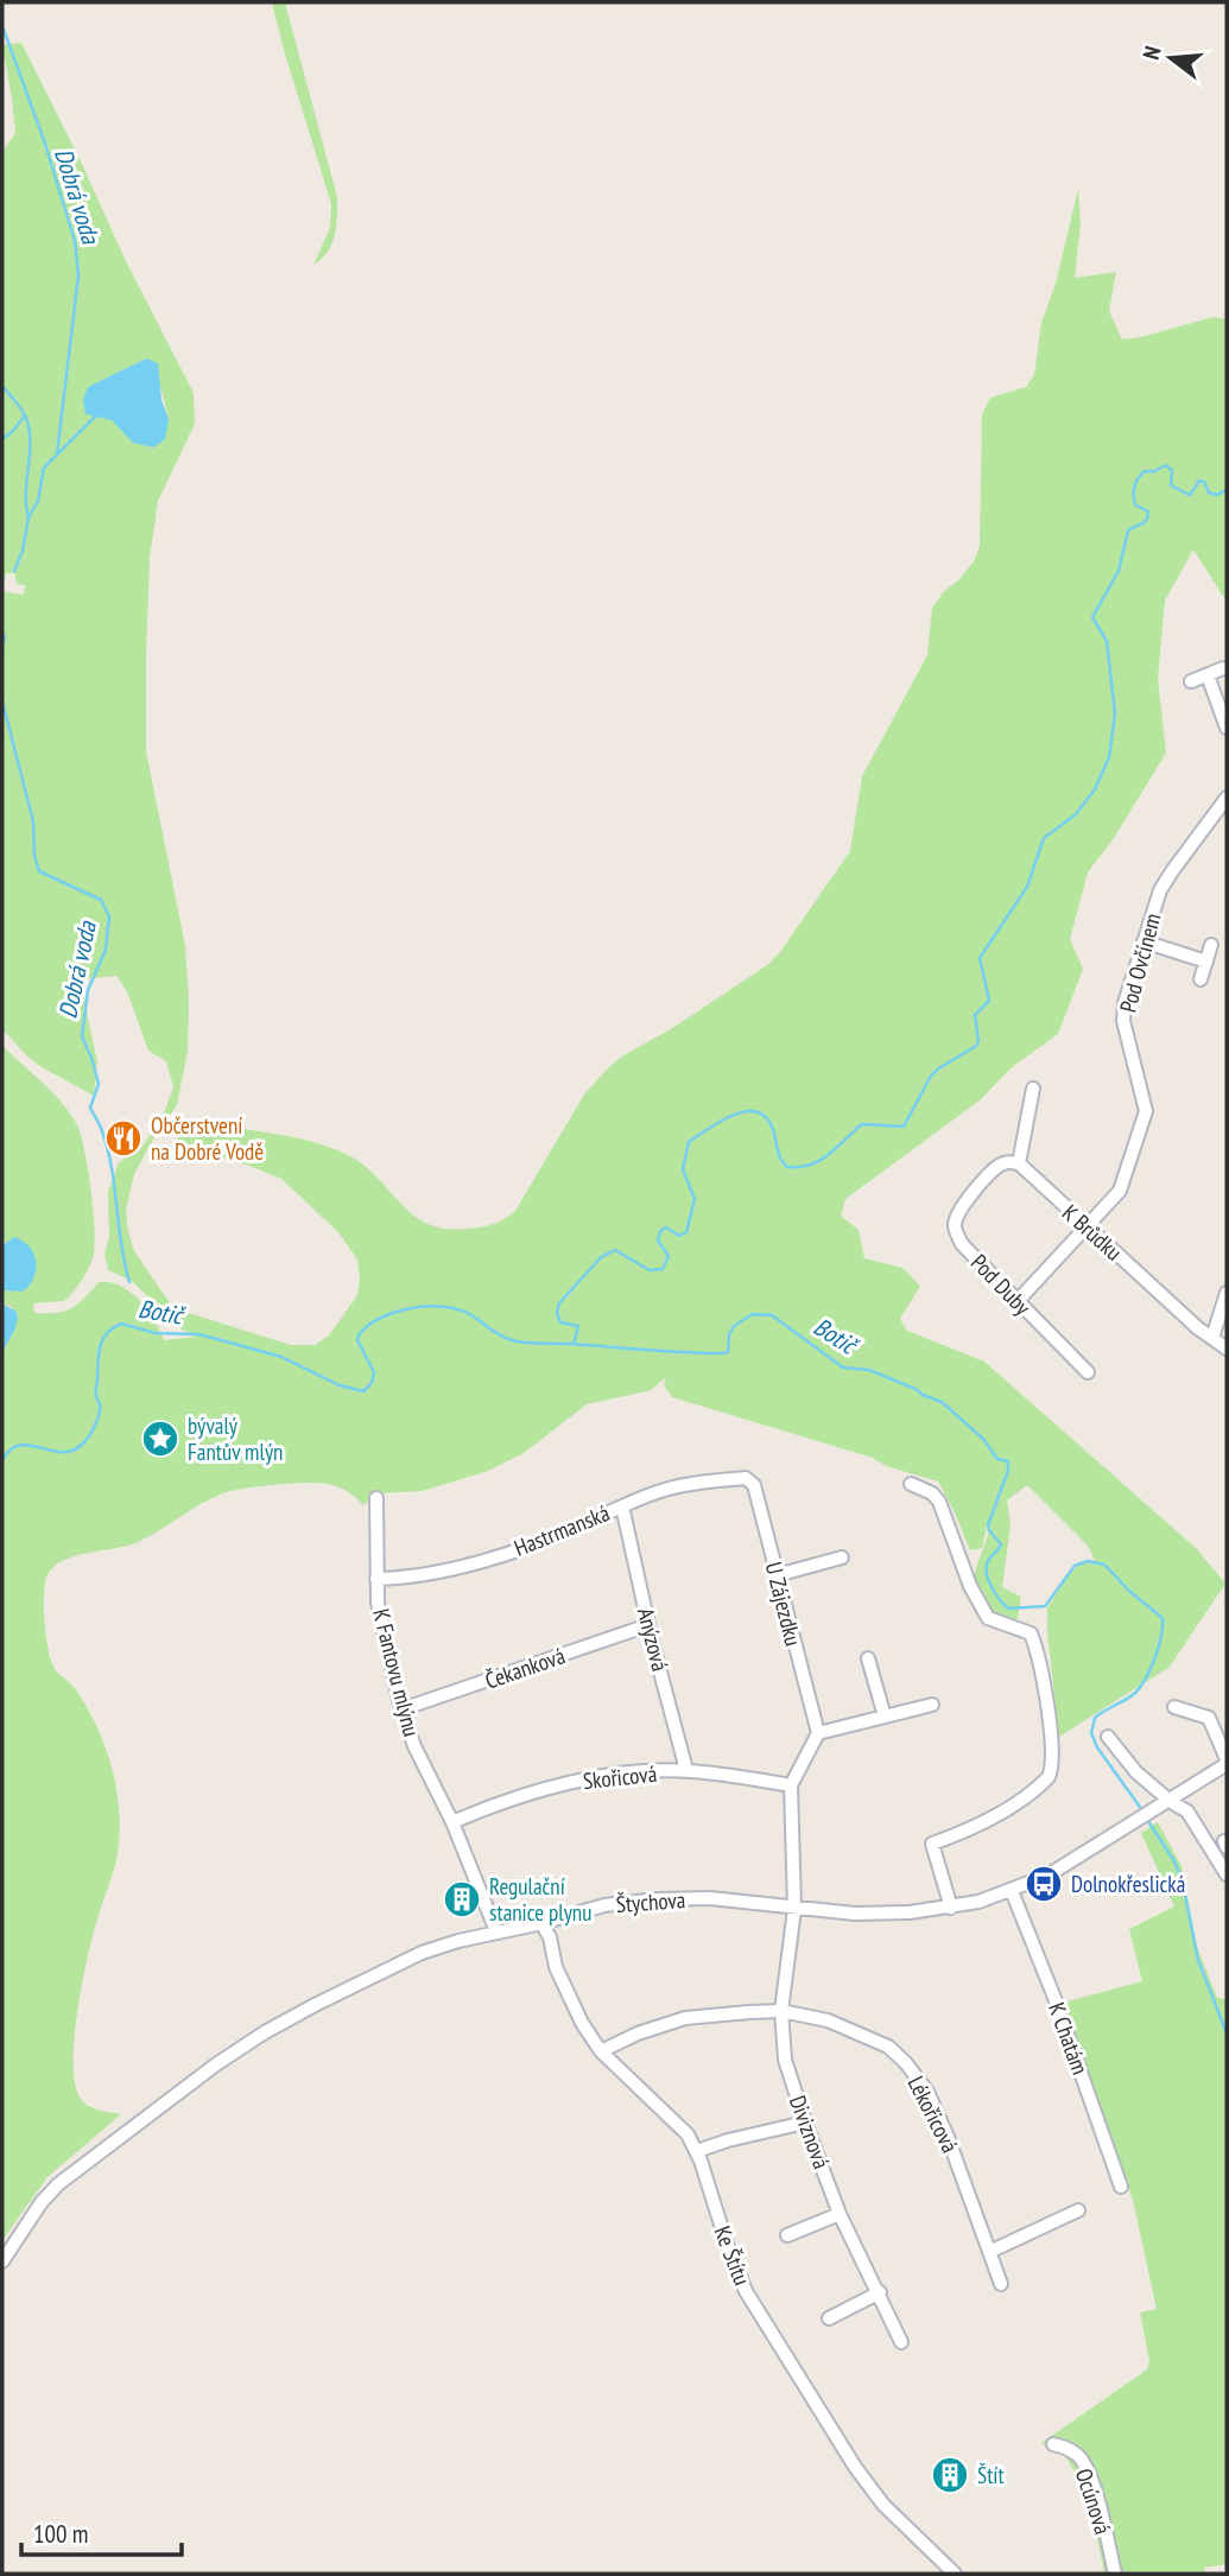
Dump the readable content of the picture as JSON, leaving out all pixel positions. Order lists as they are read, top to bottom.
{
  "streets": {
    "street": [
      "Pod Ovčínem",
      "K Brůdku",
      "Pod Duby",
      "Hastrmanská",
      "U Zájezdku",
      "Anýzová",
      "Čekanková",
      "K Fantovu mlýnu",
      "Skořicová",
      "Štychova",
      "K Chatám",
      "Lékořicová",
      "Diviznová",
      "Ke Štítu",
      "Ocúnová"
    ]
  },
  "crossings": [
    ["Pod Ovčínem", "K Brůdku"],
    ["Pod Ovčínem", "Pod Duby"],
    ["K Brůdku", "Pod Duby"],
    ["Hastrmanská", "U Zájezdku"],
    ["Hastrmanská", "Anýzová"],
    ["Hastrmanská", "K Fantovu mlýnu"],
    ["Anýzová", "Čekanková"],
    ["Anýzová", "Skořicová"],
    ["Čekanková", "K Fantovu mlýnu"],
    ["K Fantovu mlýnu", "Skořicová"],
    ["K Fantovu mlýnu", "Štychova"],
    ["Štychova", "K Chatám"],
    ["Štychova", "Diviznová"],
    ["Štychova", "Ke Štítu"],
    ["Lékořicová", "Diviznová"],
    ["Lékořicová", "Ke Štítu"]
  ],
  "water": ["Dobrá voda", "Botič"],
  "places": {
    "restaurant": ["Občerstvení na Dobré Vodě"],
    "place": ["bývalý Fantův mlýn"],
    "bus stop": ["Dolnokřeslická"],
    "building": ["Regulační stanice plynu", "Štít"]
  },
  "scale_bar": "100 m",
  "north": "left"
}
